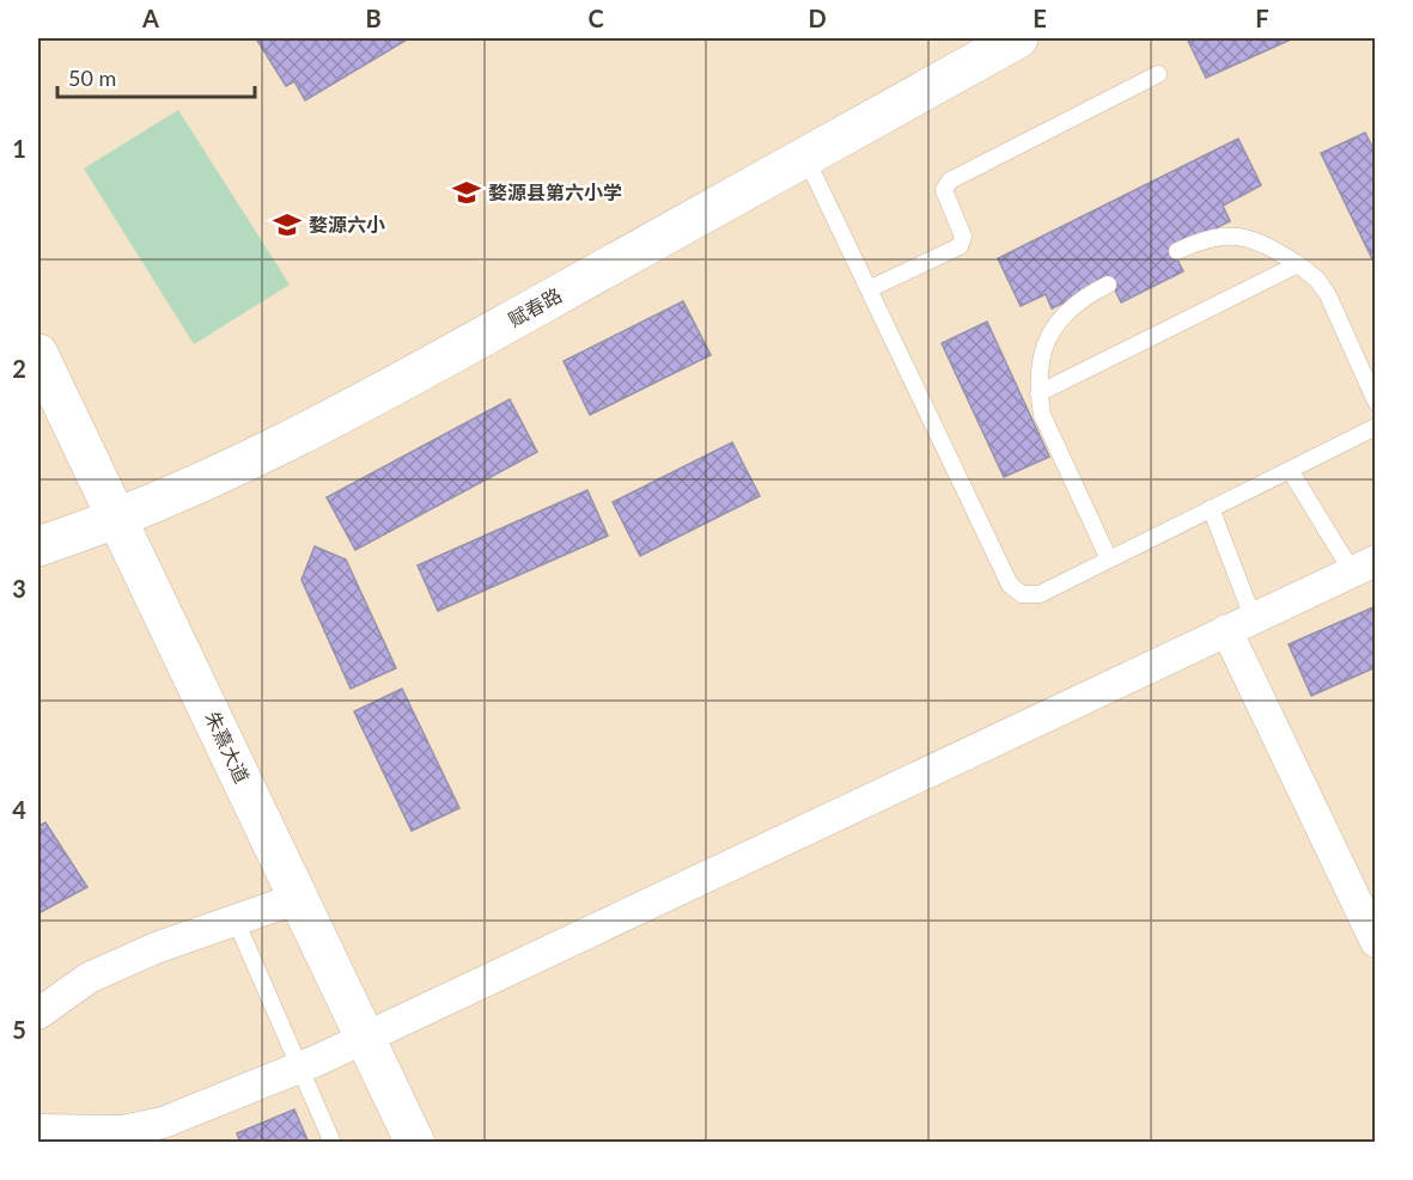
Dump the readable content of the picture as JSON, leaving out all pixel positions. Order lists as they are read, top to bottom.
{
  "streets": {
    "street": ["赋春路", "朱熹大道"]
  },
  "crossings": [
    ["赋春路", "朱熹大道"]
  ],
  "places": {
    "school or university": ["婺源县第六小学", "婺源六小"]
  },
  "scale_bar": "50 m",
  "grid": {
    "columns": [
      "A",
      "B",
      "C",
      "D",
      "E",
      "F"
    ],
    "rows": [
      "1",
      "2",
      "3",
      "4",
      "5"
    ]
  }
}
